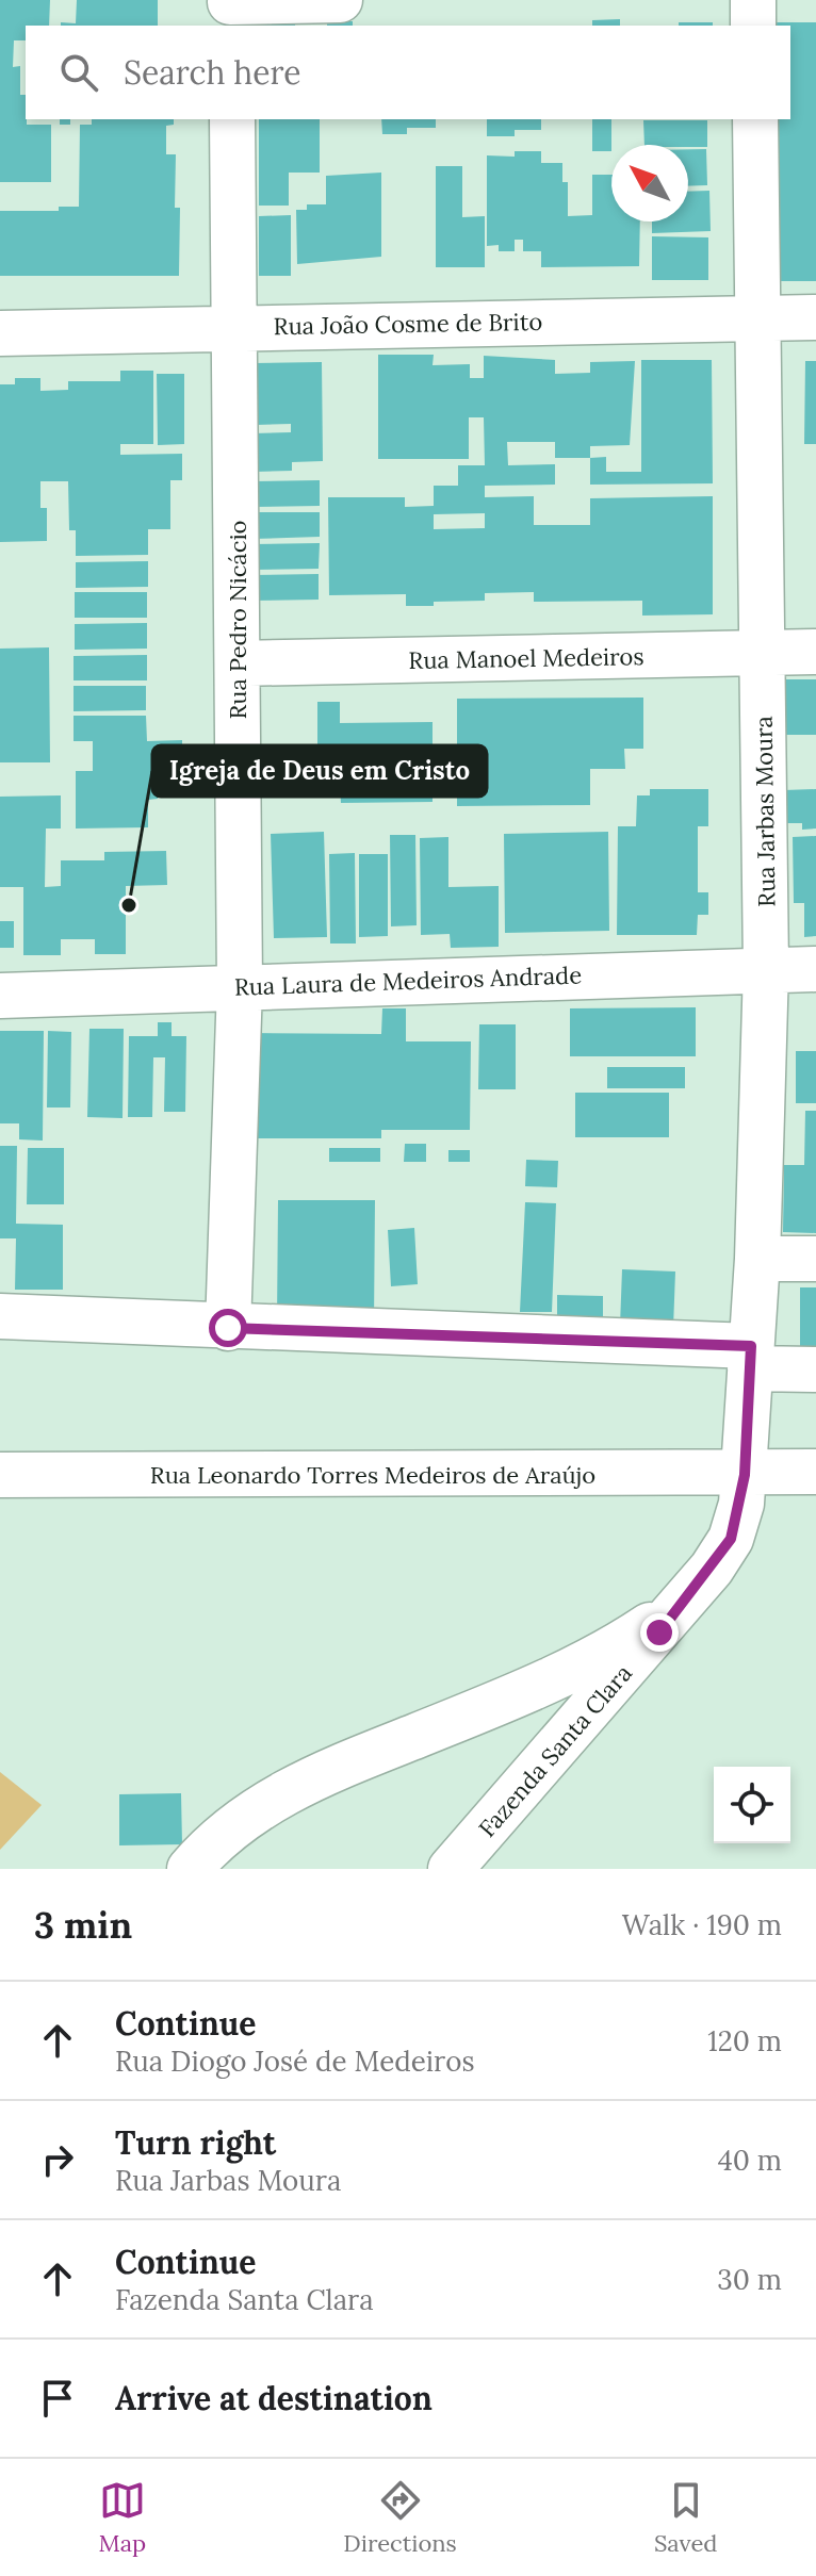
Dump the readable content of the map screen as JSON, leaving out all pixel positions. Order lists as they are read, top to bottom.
{
  "streets": {
    "street": [
      "Rua João Cosme de Brito",
      "Rua Pedro Nicácio",
      "Rua Manoel Medeiros",
      "Rua Jarbas Moura",
      "Rua Laura de Medeiros Andrade",
      "Rua Leonardo Torres Medeiros de Araújo",
      "Fazenda Santa Clara"
    ]
  },
  "crossings": [
    ["Rua João Cosme de Brito", "Rua Pedro Nicácio"],
    ["Rua João Cosme de Brito", "Rua Jarbas Moura"],
    ["Rua Pedro Nicácio", "Rua Manoel Medeiros"],
    ["Rua Pedro Nicácio", "Rua Laura de Medeiros Andrade"],
    ["Rua Manoel Medeiros", "Rua Jarbas Moura"],
    ["Rua Jarbas Moura", "Rua Laura de Medeiros Andrade"],
    ["Rua Jarbas Moura", "Rua Leonardo Torres Medeiros de Araújo"],
    ["Rua Jarbas Moura", "Fazenda Santa Clara"],
    ["Rua Leonardo Torres Medeiros de Araújo", "Fazenda Santa Clara"]
  ],
  "places": ["Igreja de Deus em Cristo"],
  "north": "top left",
  "page": {
    "search": "Search here",
    "heading": ["3 min", "Walk · 190 m"],
    "list": [
      ["Continue", "Rua Diogo José de Medeiros", "120 m"],
      ["Turn right", "Rua Jarbas Moura", "40 m"],
      ["Continue", "Fazenda Santa Clara", "30 m"],
      "Arrive at destination"
    ],
    "nav": ["Map", "Directions", "Saved"]
  }
}
